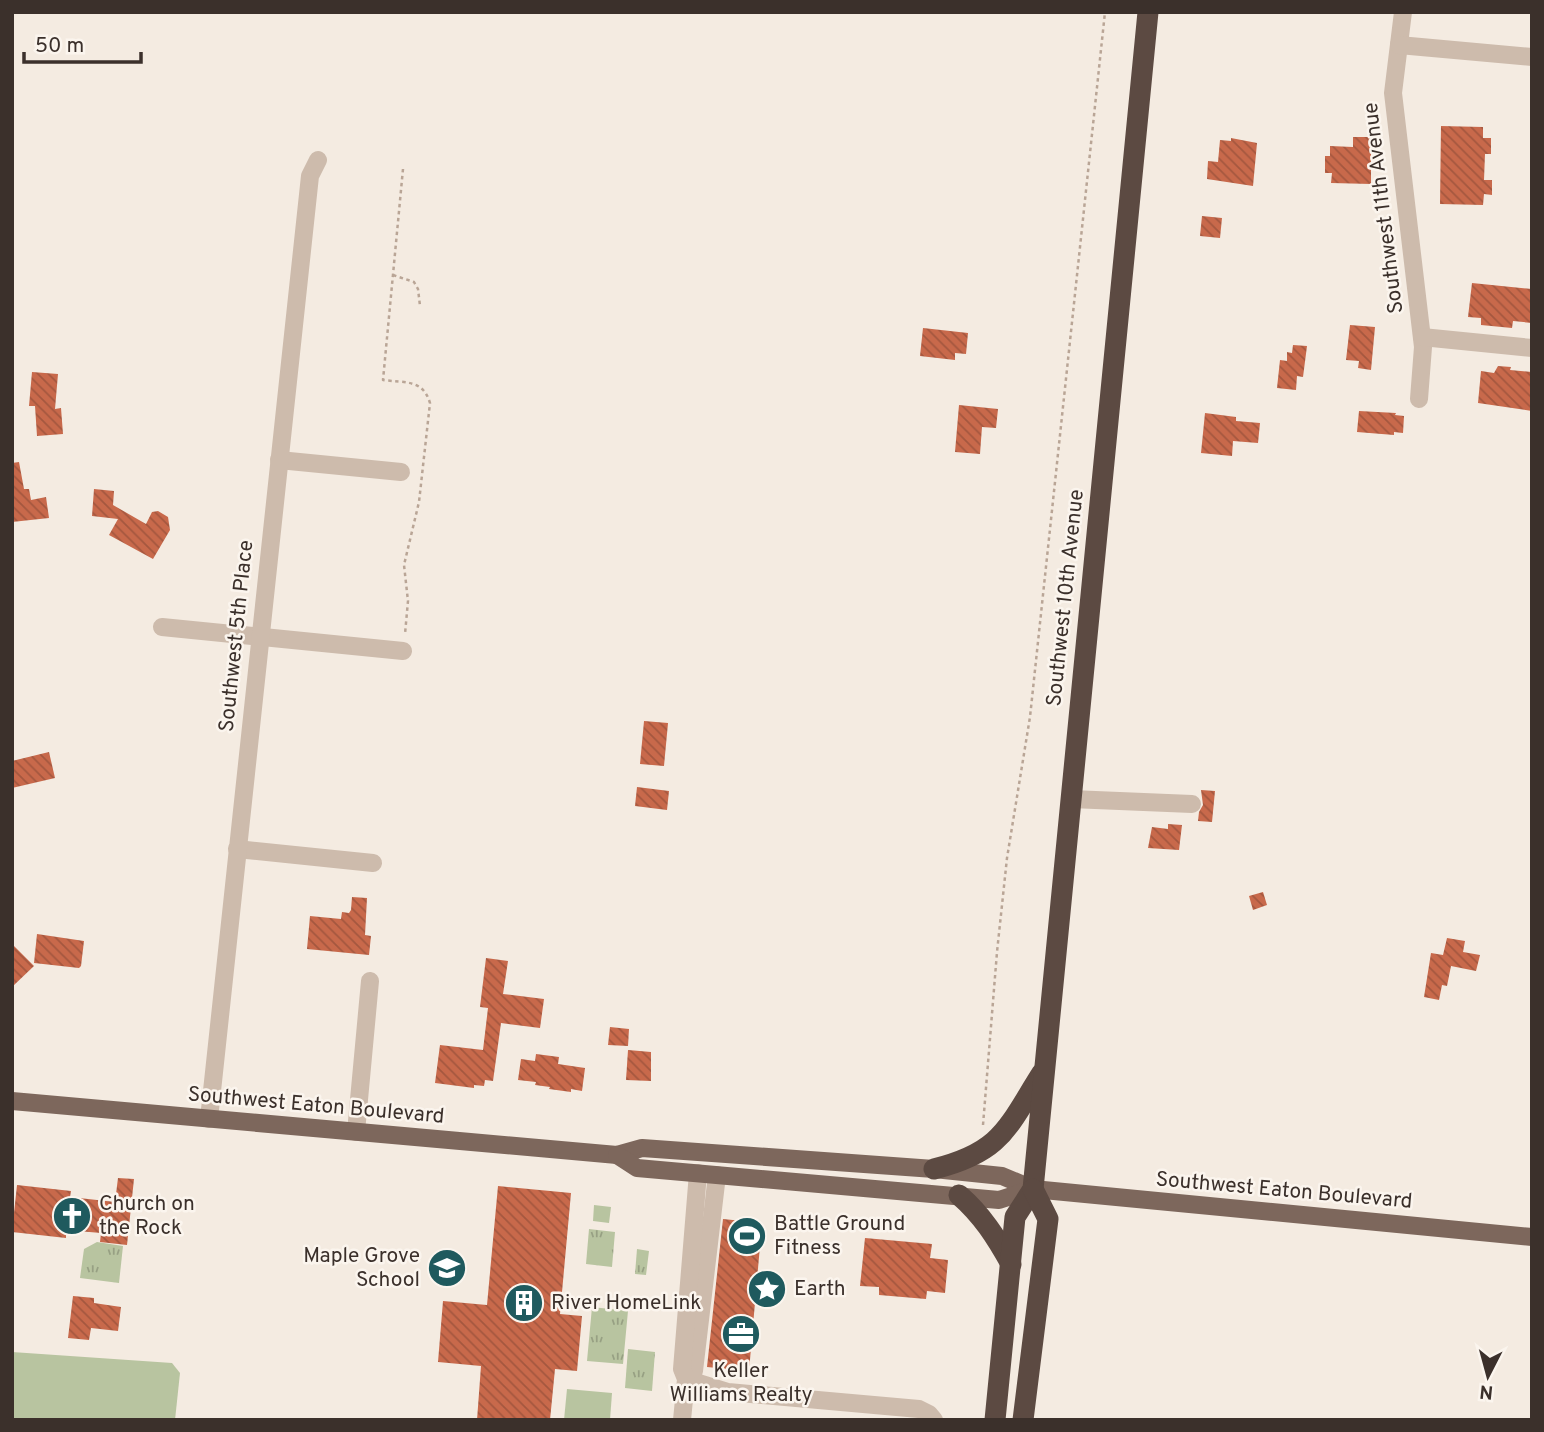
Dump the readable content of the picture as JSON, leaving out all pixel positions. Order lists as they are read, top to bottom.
{
  "streets": {
    "highway": ["Southwest 10th Avenue"],
    "main road": ["Southwest Eaton Boulevard"],
    "street": ["Southwest 11th Avenue", "Southwest 5th Place"]
  },
  "crossings": [
    ["Southwest 10th Avenue", "Southwest Eaton Boulevard"],
    ["Southwest 5th Place", "Southwest Eaton Boulevard"]
  ],
  "places": {
    "church": ["Church on the Rock"],
    "sports": ["Battle Ground Fitness"],
    "school or university": ["Maple Grove School"],
    "place": ["Earth"],
    "building": ["River HomeLink"],
    "office": ["Keller Williams Realty"]
  },
  "scale_bar": "50 m",
  "north": "bottom"
}
